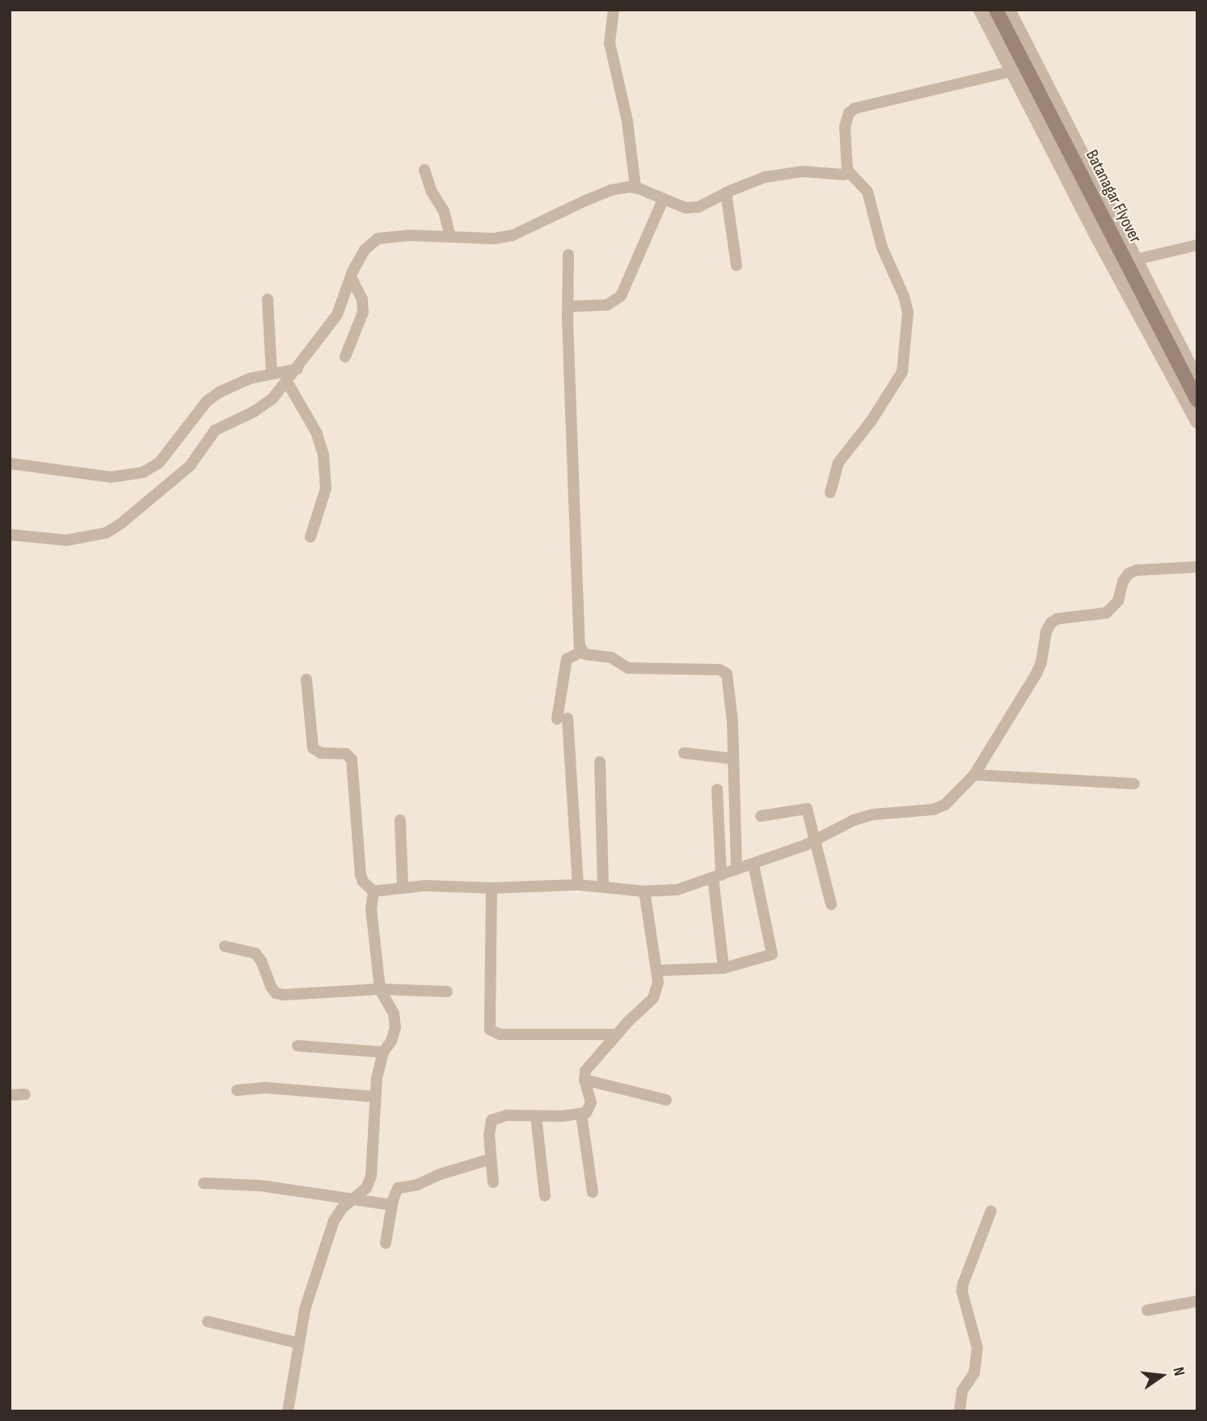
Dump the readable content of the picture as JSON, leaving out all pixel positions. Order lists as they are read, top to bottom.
{
  "streets": {
    "main road": ["Batanagar Flyover"]
  },
  "north": "right"
}
